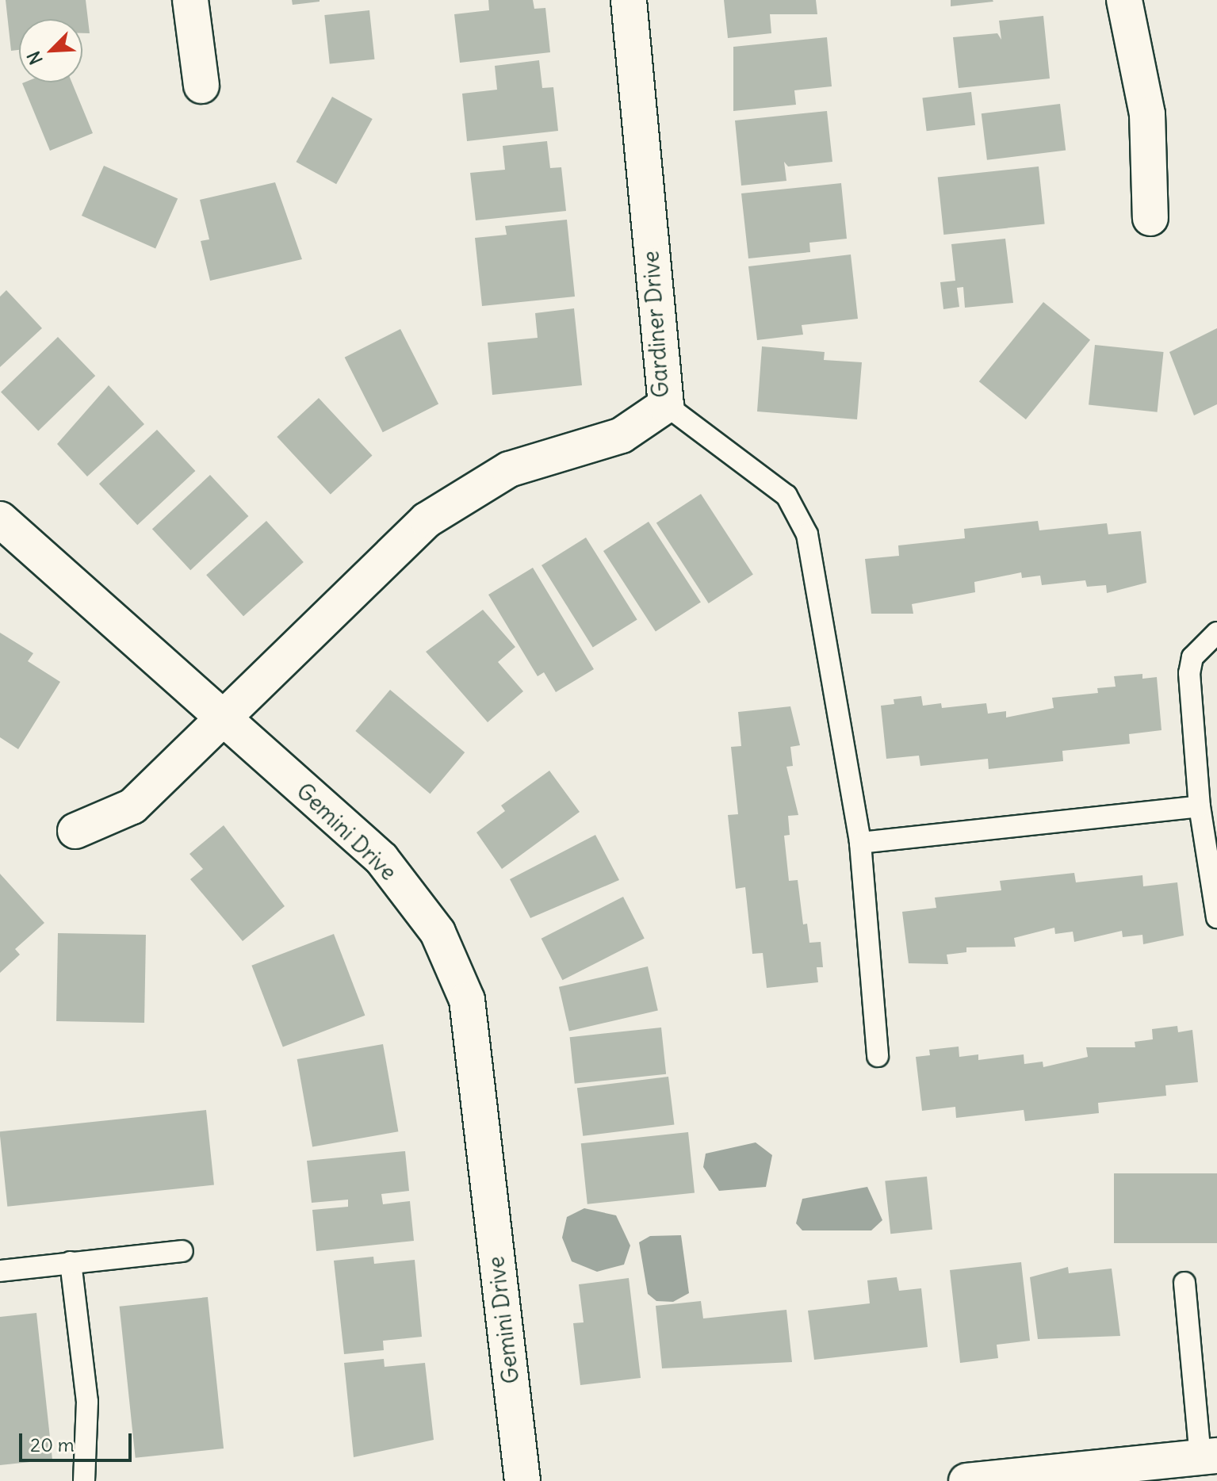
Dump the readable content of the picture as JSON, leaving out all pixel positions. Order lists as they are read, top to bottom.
{
  "streets": {
    "street": ["Gardiner Drive", "Gemini Drive"]
  },
  "crossings": [
    ["Gardiner Drive", "Gemini Drive"]
  ],
  "scale_bar": "20 m",
  "north": "bottom left"
}
